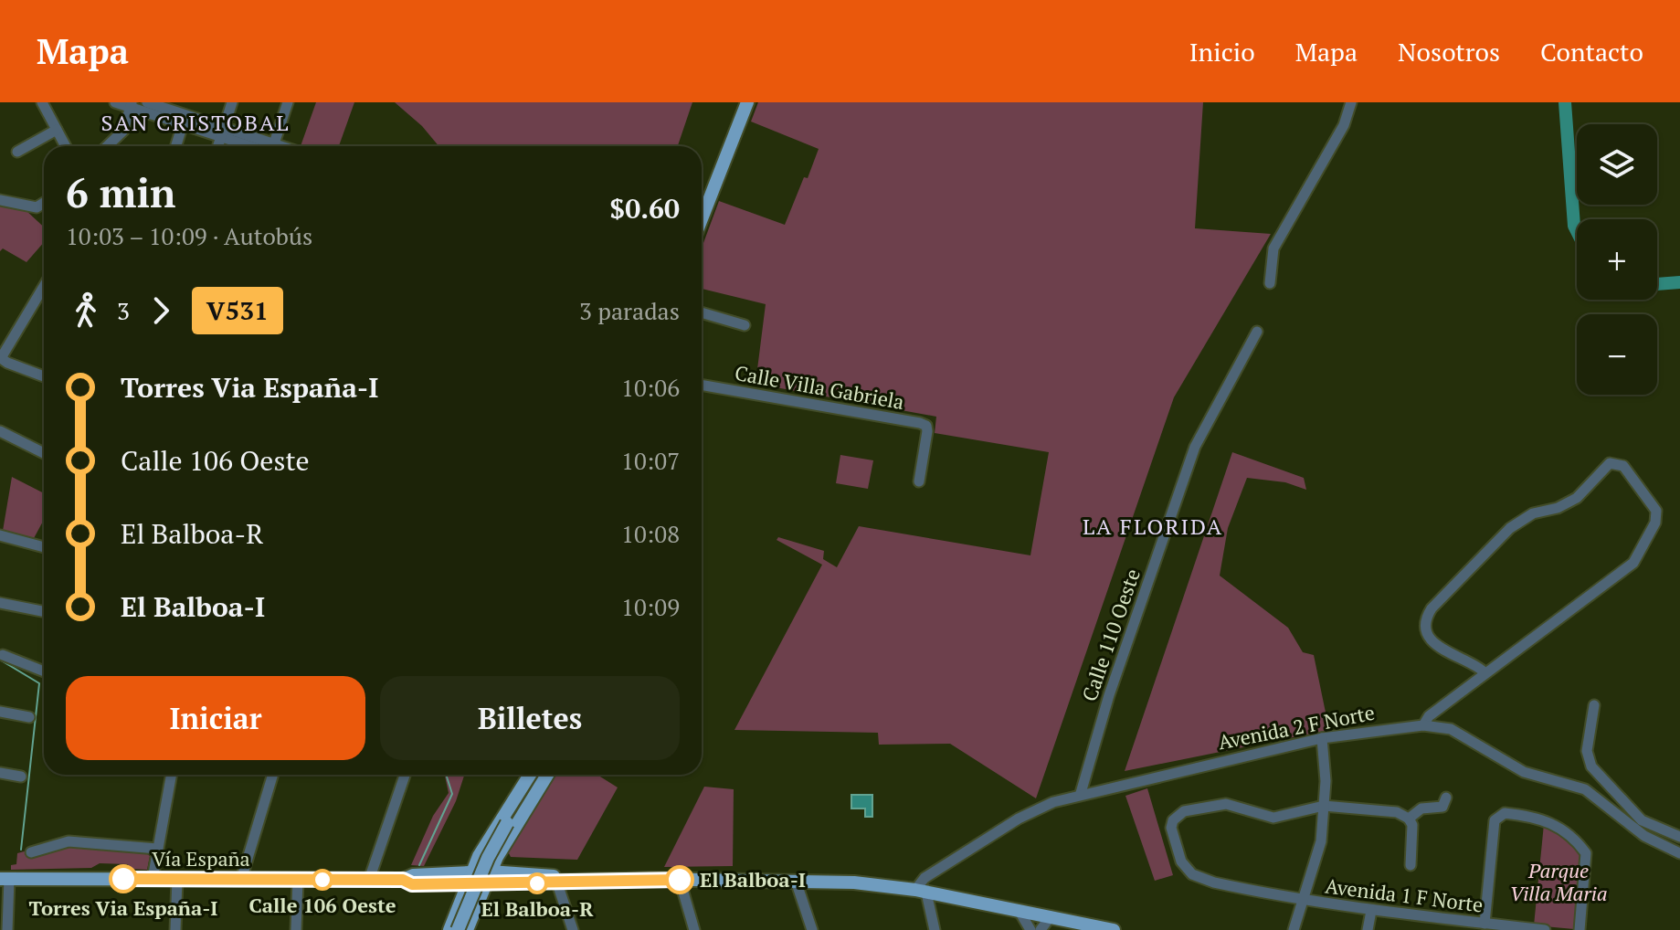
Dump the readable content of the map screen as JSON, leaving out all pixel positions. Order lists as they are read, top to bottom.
{
  "streets": {
    "main road": ["Vía España"],
    "street": [
      "Calle Villa Gabriela",
      "Calle 110 Oeste",
      "Avenida 2 F Norte",
      "Avenida 1 F Norte"
    ]
  },
  "crossings": [
    ["Calle 110 Oeste", "Avenida 2 F Norte"],
    ["Avenida 2 F Norte", "Vía España"]
  ],
  "districts": ["SAN CRISTOBAL", "LA FLORIDA"],
  "parks": ["Parque Villa Maria"],
  "places": [
    "Torres Via España-I",
    "Calle 106 Oeste",
    "El Balboa-I",
    "El Balboa-R"
  ],
  "lines": ["bus line V531"],
  "page": {
    "header": "Mapa",
    "nav": [
      "Inicio",
      "Mapa",
      "Nosotros",
      "Contacto"
    ],
    "map_buttons": ["+", "−"],
    "heading": ["6 min", "10:03 – 10:09 · Autobús", "$0.60"],
    "legs": ["3", "V531", "3 paradas"],
    "list": [
      {
        "name": "Torres Via España-I",
        "value": "10:06"
      },
      {
        "name": "Calle 106 Oeste",
        "value": "10:07"
      },
      {
        "name": "El Balboa-R",
        "value": "10:08"
      },
      {
        "name": "El Balboa-I",
        "value": "10:09"
      }
    ],
    "buttons": ["Iniciar", "Billetes"]
  }
}
